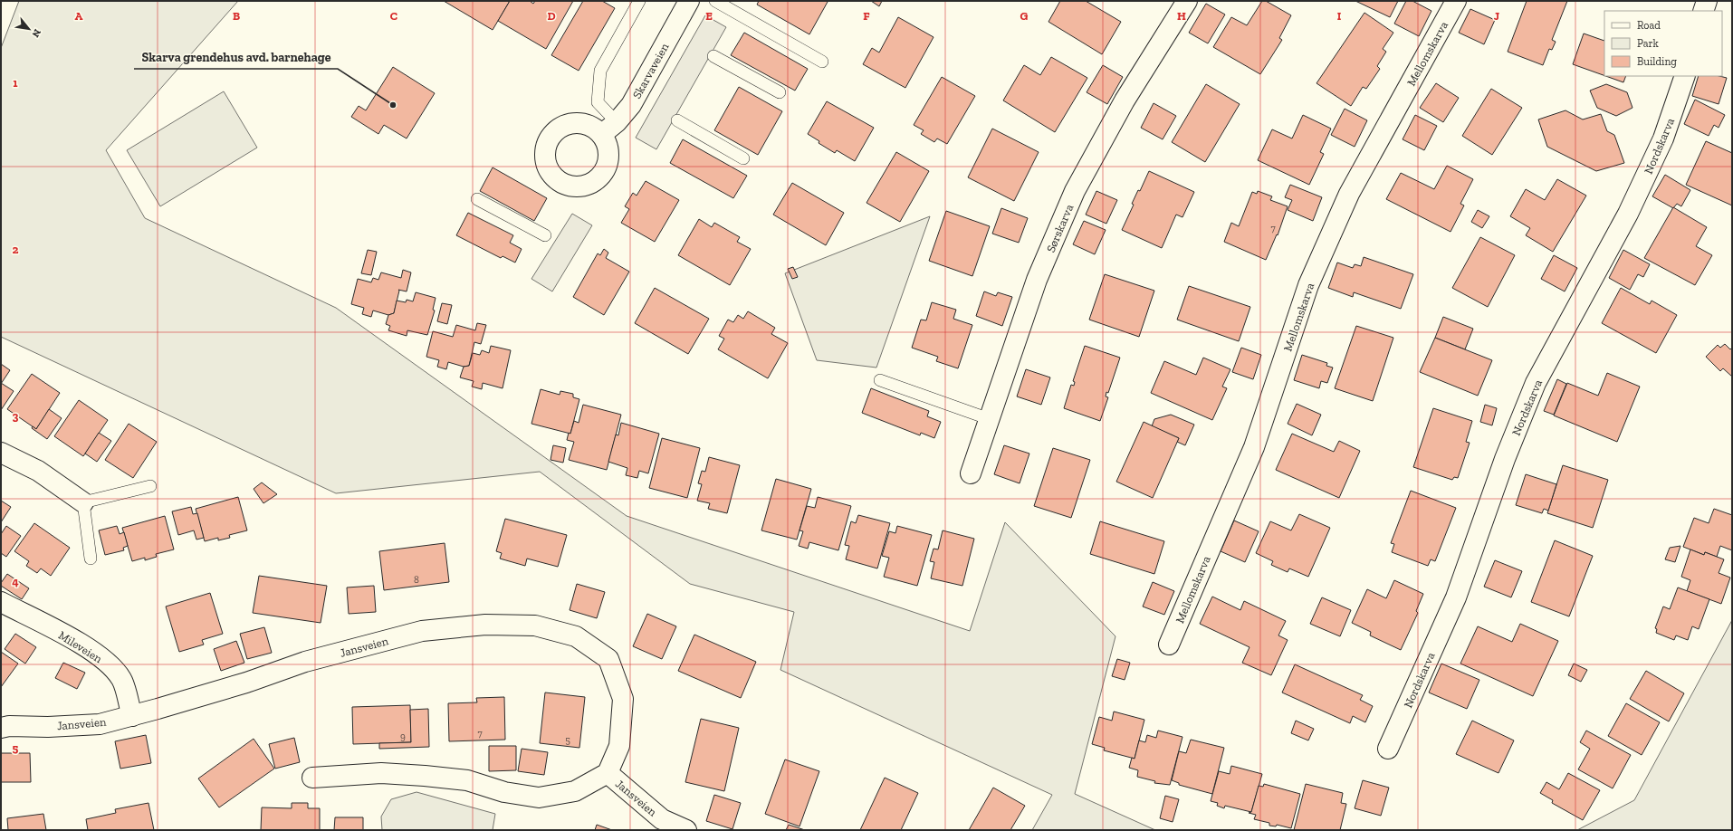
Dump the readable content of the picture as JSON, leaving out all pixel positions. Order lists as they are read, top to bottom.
{
  "streets": {
    "street": [
      "Mellomskarva",
      "Skarvaveien",
      "Nordskarva",
      "Sørskarva",
      "Mileveien",
      "Jansveien"
    ]
  },
  "crossings": [
    ["Mileveien", "Jansveien"]
  ],
  "places": ["Skarva grendehus avd. barnehage"],
  "house_numbers": [
    "7",
    "8",
    "7",
    "9",
    "5"
  ],
  "legend": ["Road", "Park", "Building"],
  "north": "bottom right",
  "grid": {
    "columns": [
      "A",
      "B",
      "C",
      "D",
      "E",
      "F",
      "G",
      "H",
      "I",
      "J"
    ],
    "rows": [
      "1",
      "2",
      "3",
      "4",
      "5"
    ]
  }
}
